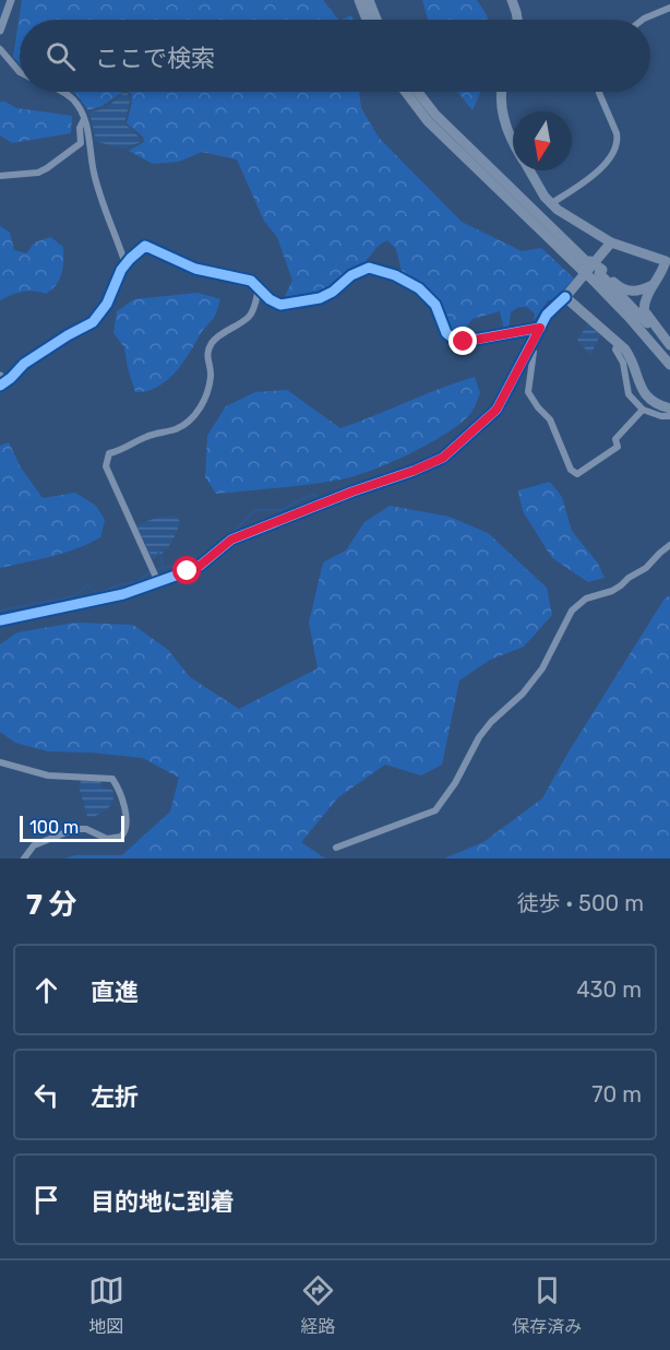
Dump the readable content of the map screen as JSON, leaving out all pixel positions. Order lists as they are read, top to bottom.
{
  "scale_bar": "100 m",
  "north": "bottom",
  "page": {
    "search": "ここで検索",
    "scale": "100 m",
    "heading": ["7 分", "徒歩 · 500 m"],
    "list": [
      ["直進", "430 m"],
      ["左折", "70 m"],
      "目的地に到着"
    ],
    "nav": ["地図", "経路", "保存済み"]
  }
}
